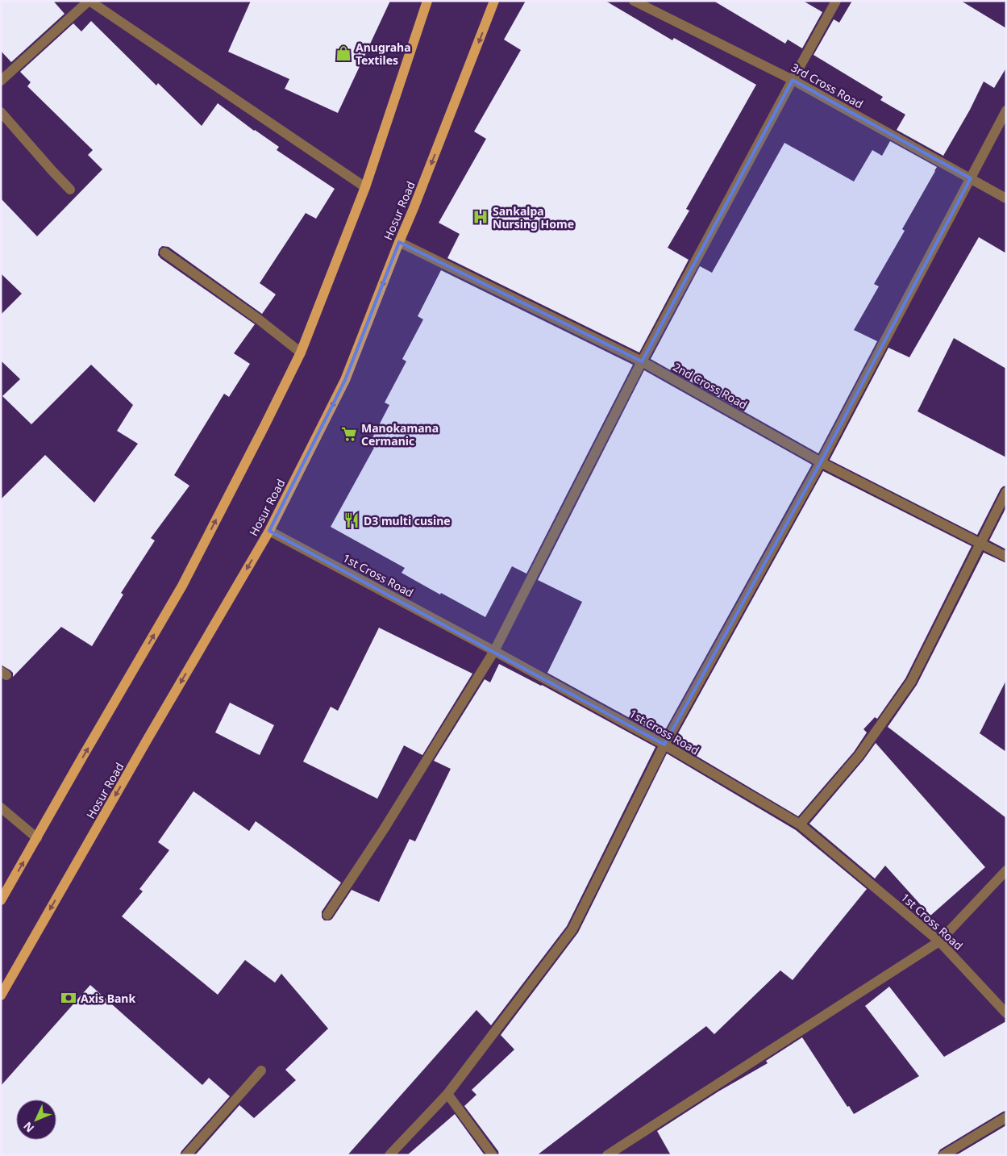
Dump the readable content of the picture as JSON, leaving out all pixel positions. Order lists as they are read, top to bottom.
{
  "streets": {
    "main road": ["Hosur Road"],
    "street": ["3rd Cross Road", "2nd Cross Road", "1st Cross Road"]
  },
  "crossings": [
    ["Hosur Road", "2nd Cross Road"],
    ["Hosur Road", "1st Cross Road"]
  ],
  "places": {
    "shop": ["Anugraha Textiles"],
    "hospital": ["Sankalpa Nursing Home"],
    "supermarket": ["Manokamana Cermanic"],
    "restaurant": ["D3 multi cusine"],
    "bank": ["Axis Bank"]
  },
  "north": "bottom left"
}
